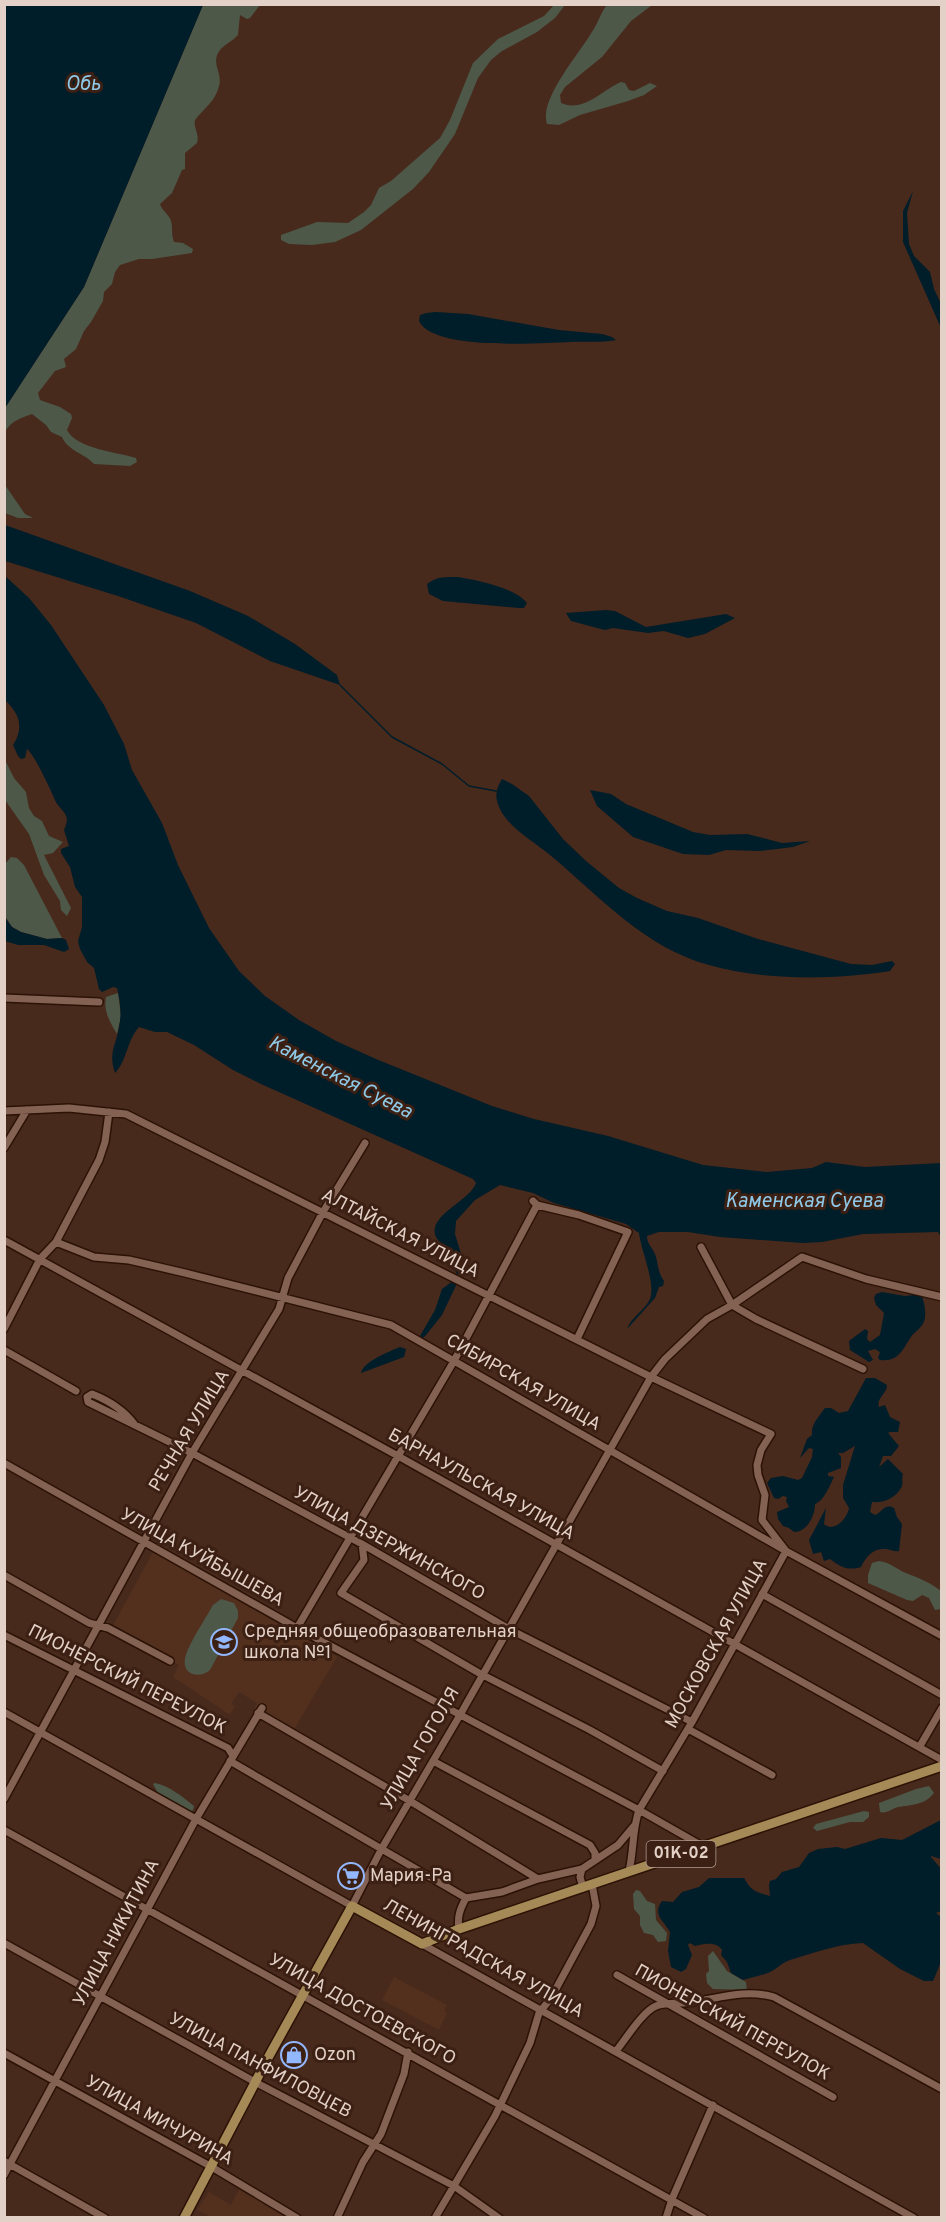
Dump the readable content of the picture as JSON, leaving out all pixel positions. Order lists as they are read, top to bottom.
{
  "streets": {
    "main road": ["УЛИЦА ГОГОЛЯ", "01К-02", "ЛЕНИНГРАДСКАЯ УЛИЦА"],
    "street": [
      "АЛТАЙСКАЯ УЛИЦА",
      "СИБИРСКАЯ УЛИЦА",
      "РЕЧНАЯ УЛИЦА",
      "БАРНАУЛЬСКАЯ УЛИЦА",
      "УЛИЦА ДЗЕРЖИНСКОГО",
      "УЛИЦА КУЙБЫШЕВА",
      "МОСКОВСКАЯ УЛИЦА",
      "ПИОНЕРСКИЙ ПЕРЕУЛОК",
      "УЛИЦА НИКИТИНА",
      "УЛИЦА ДОСТОЕВСКОГО",
      "УЛИЦА ПАНФИЛОВЦЕВ",
      "УЛИЦА МИЧУРИНА"
    ]
  },
  "crossings": [
    ["АЛТАЙСКАЯ УЛИЦА", "РЕЧНАЯ УЛИЦА"],
    ["АЛТАЙСКАЯ УЛИЦА", "МОСКОВСКАЯ УЛИЦА"],
    ["АЛТАЙСКАЯ УЛИЦА", "УЛИЦА ГОГОЛЯ"],
    ["СИБИРСКАЯ УЛИЦА", "РЕЧНАЯ УЛИЦА"],
    ["СИБИРСКАЯ УЛИЦА", "МОСКОВСКАЯ УЛИЦА"],
    ["СИБИРСКАЯ УЛИЦА", "УЛИЦА ГОГОЛЯ"],
    ["РЕЧНАЯ УЛИЦА", "БАРНАУЛЬСКАЯ УЛИЦА"],
    ["РЕЧНАЯ УЛИЦА", "УЛИЦА ДЗЕРЖИНСКОГО"],
    ["РЕЧНАЯ УЛИЦА", "УЛИЦА КУЙБЫШЕВА"],
    ["РЕЧНАЯ УЛИЦА", "ПИОНЕРСКИЙ ПЕРЕУЛОК"],
    ["РЕЧНАЯ УЛИЦА", "ЛЕНИНГРАДСКАЯ УЛИЦА"],
    ["БАРНАУЛЬСКАЯ УЛИЦА", "МОСКОВСКАЯ УЛИЦА"],
    ["БАРНАУЛЬСКАЯ УЛИЦА", "УЛИЦА ГОГОЛЯ"],
    ["УЛИЦА ДЗЕРЖИНСКОГО", "МОСКОВСКАЯ УЛИЦА"],
    ["УЛИЦА ДЗЕРЖИНСКОГО", "УЛИЦА ГОГОЛЯ"],
    ["УЛИЦА КУЙБЫШЕВА", "МОСКОВСКАЯ УЛИЦА"],
    ["УЛИЦА КУЙБЫШЕВА", "УЛИЦА ГОГОЛЯ"],
    ["УЛИЦА КУЙБЫШЕВА", "01К-02"],
    ["МОСКОВСКАЯ УЛИЦА", "01К-02"],
    ["ПИОНЕРСКИЙ ПЕРЕУЛОК", "УЛИЦА ГОГОЛЯ"],
    ["ПИОНЕРСКИЙ ПЕРЕУЛОК", "УЛИЦА НИКИТИНА"],
    ["УЛИЦА ГОГОЛЯ", "УЛИЦА НИКИТИНА"],
    ["УЛИЦА ГОГОЛЯ", "ЛЕНИНГРАДСКАЯ УЛИЦА"],
    ["УЛИЦА ГОГОЛЯ", "УЛИЦА ДОСТОЕВСКОГО"],
    ["УЛИЦА ГОГОЛЯ", "УЛИЦА ПАНФИЛОВЦЕВ"],
    ["УЛИЦА ГОГОЛЯ", "УЛИЦА МИЧУРИНА"],
    ["01К-02", "ЛЕНИНГРАДСКАЯ УЛИЦА"],
    ["УЛИЦА НИКИТИНА", "ЛЕНИНГРАДСКАЯ УЛИЦА"],
    ["УЛИЦА НИКИТИНА", "УЛИЦА ДОСТОЕВСКОГО"],
    ["УЛИЦА НИКИТИНА", "УЛИЦА ПАНФИЛОВЦЕВ"],
    ["УЛИЦА НИКИТИНА", "УЛИЦА МИЧУРИНА"]
  ],
  "water": ["Обь", "Каменская Суева"],
  "places": {
    "school or university": ["Средняя общеобразовательная школа №1"],
    "supermarket": ["Мария-Ра"],
    "shop": ["Ozon"]
  }
}
